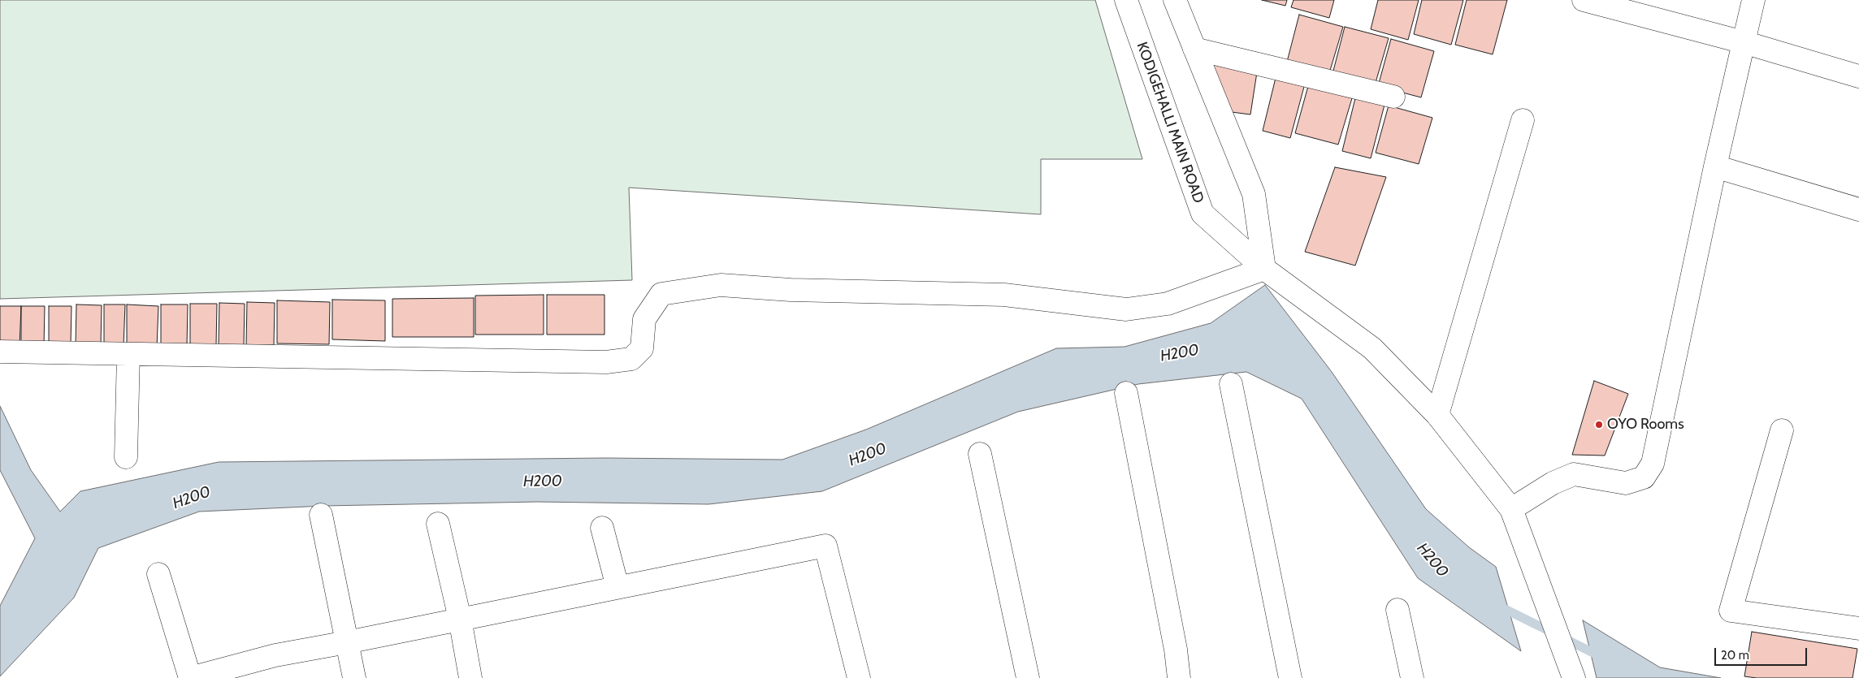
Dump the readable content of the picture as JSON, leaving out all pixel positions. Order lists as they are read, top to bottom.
{
  "streets": {
    "street": ["KODIGEHALLI MAIN ROAD"]
  },
  "water": ["H200"],
  "places": ["OYO Rooms"],
  "scale_bar": "20 m"
}
